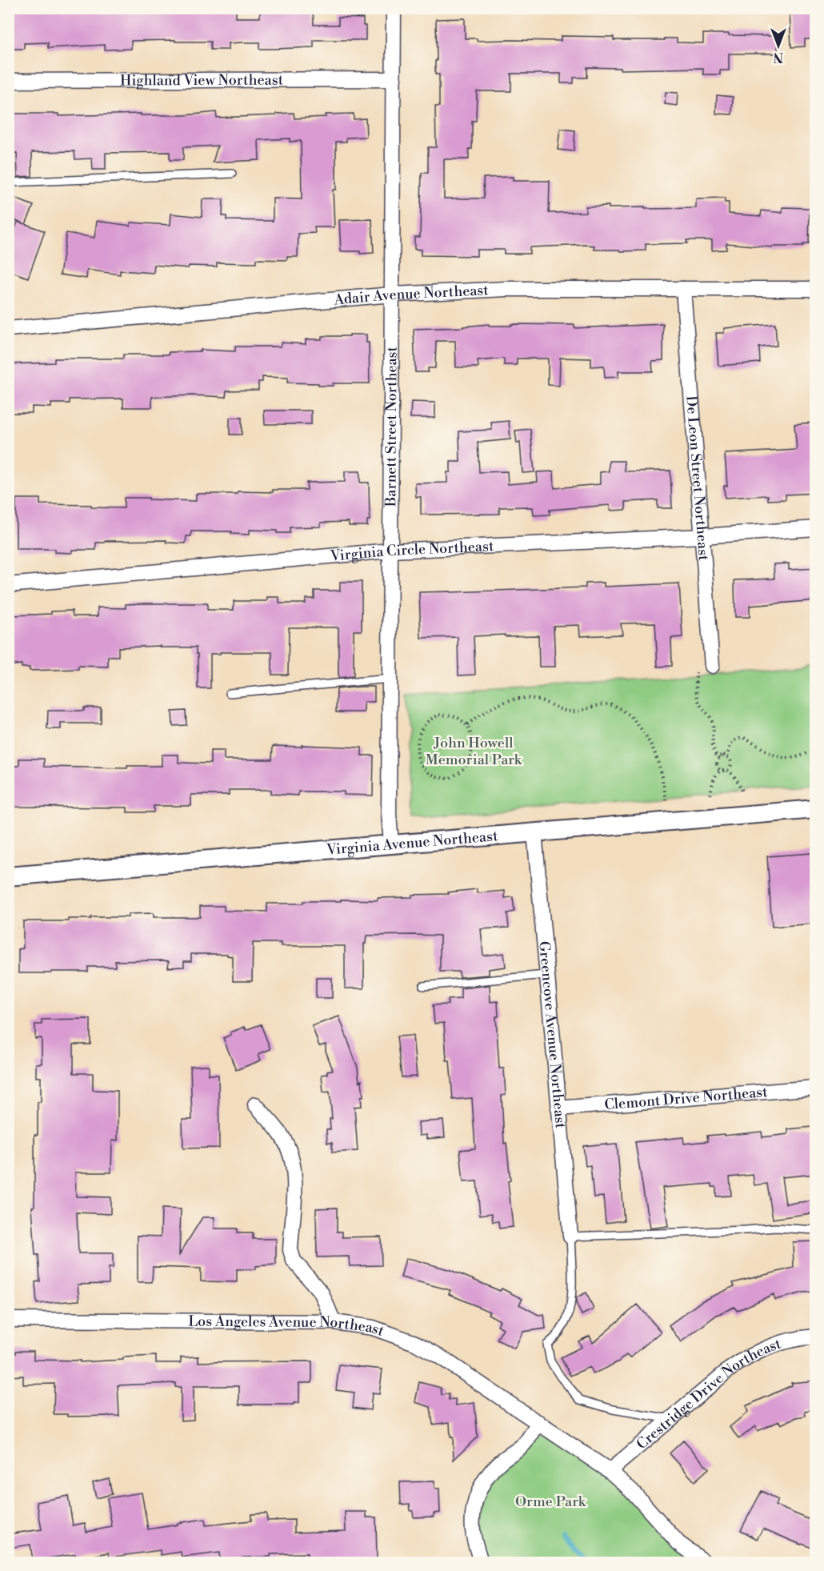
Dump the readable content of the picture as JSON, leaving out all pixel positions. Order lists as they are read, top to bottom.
{
  "streets": {
    "street": [
      "Highland View Northeast",
      "Adair Avenue Northeast",
      "Barnett Street Northeast",
      "De Leon Street Northeast",
      "Virginia Circle Northeast",
      "Virginia Avenue Northeast",
      "Greencove Avenue Northeast",
      "Clemont Drive Northeast",
      "Los Angeles Avenue Northeast",
      "Crestridge Drive Northeast"
    ]
  },
  "crossings": [
    ["Highland View Northeast", "Barnett Street Northeast"],
    ["Adair Avenue Northeast", "Barnett Street Northeast"],
    ["Adair Avenue Northeast", "De Leon Street Northeast"],
    ["Barnett Street Northeast", "Virginia Circle Northeast"],
    ["Barnett Street Northeast", "Virginia Avenue Northeast"],
    ["De Leon Street Northeast", "Virginia Circle Northeast"],
    ["Virginia Avenue Northeast", "Greencove Avenue Northeast"],
    ["Greencove Avenue Northeast", "Clemont Drive Northeast"],
    ["Los Angeles Avenue Northeast", "Crestridge Drive Northeast"]
  ],
  "parks": ["John Howell Memorial Park", "Orme Park"],
  "north": "bottom"
}
